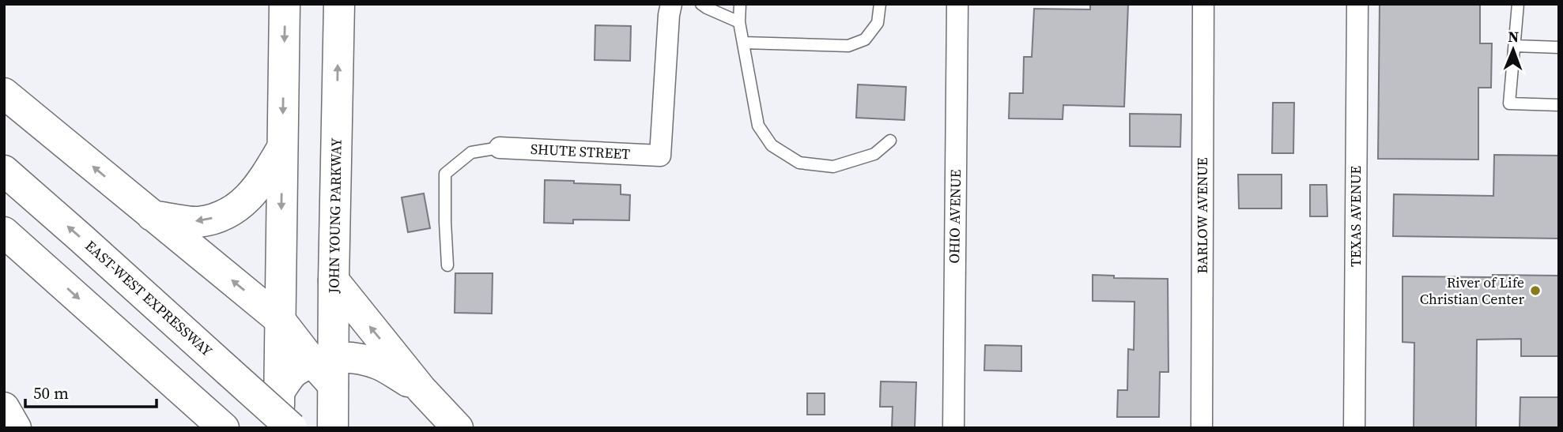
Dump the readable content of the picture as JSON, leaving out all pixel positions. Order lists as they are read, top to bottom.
{
  "streets": {
    "main road": ["JOHN YOUNG PARKWAY", "EAST-WEST EXPRESSWAY"],
    "street": [
      "SHUTE STREET",
      "BARLOW AVENUE",
      "OHIO AVENUE",
      "TEXAS AVENUE"
    ]
  },
  "places": ["River of Life Christian Center"],
  "scale_bar": "50 m",
  "north": "top"
}
